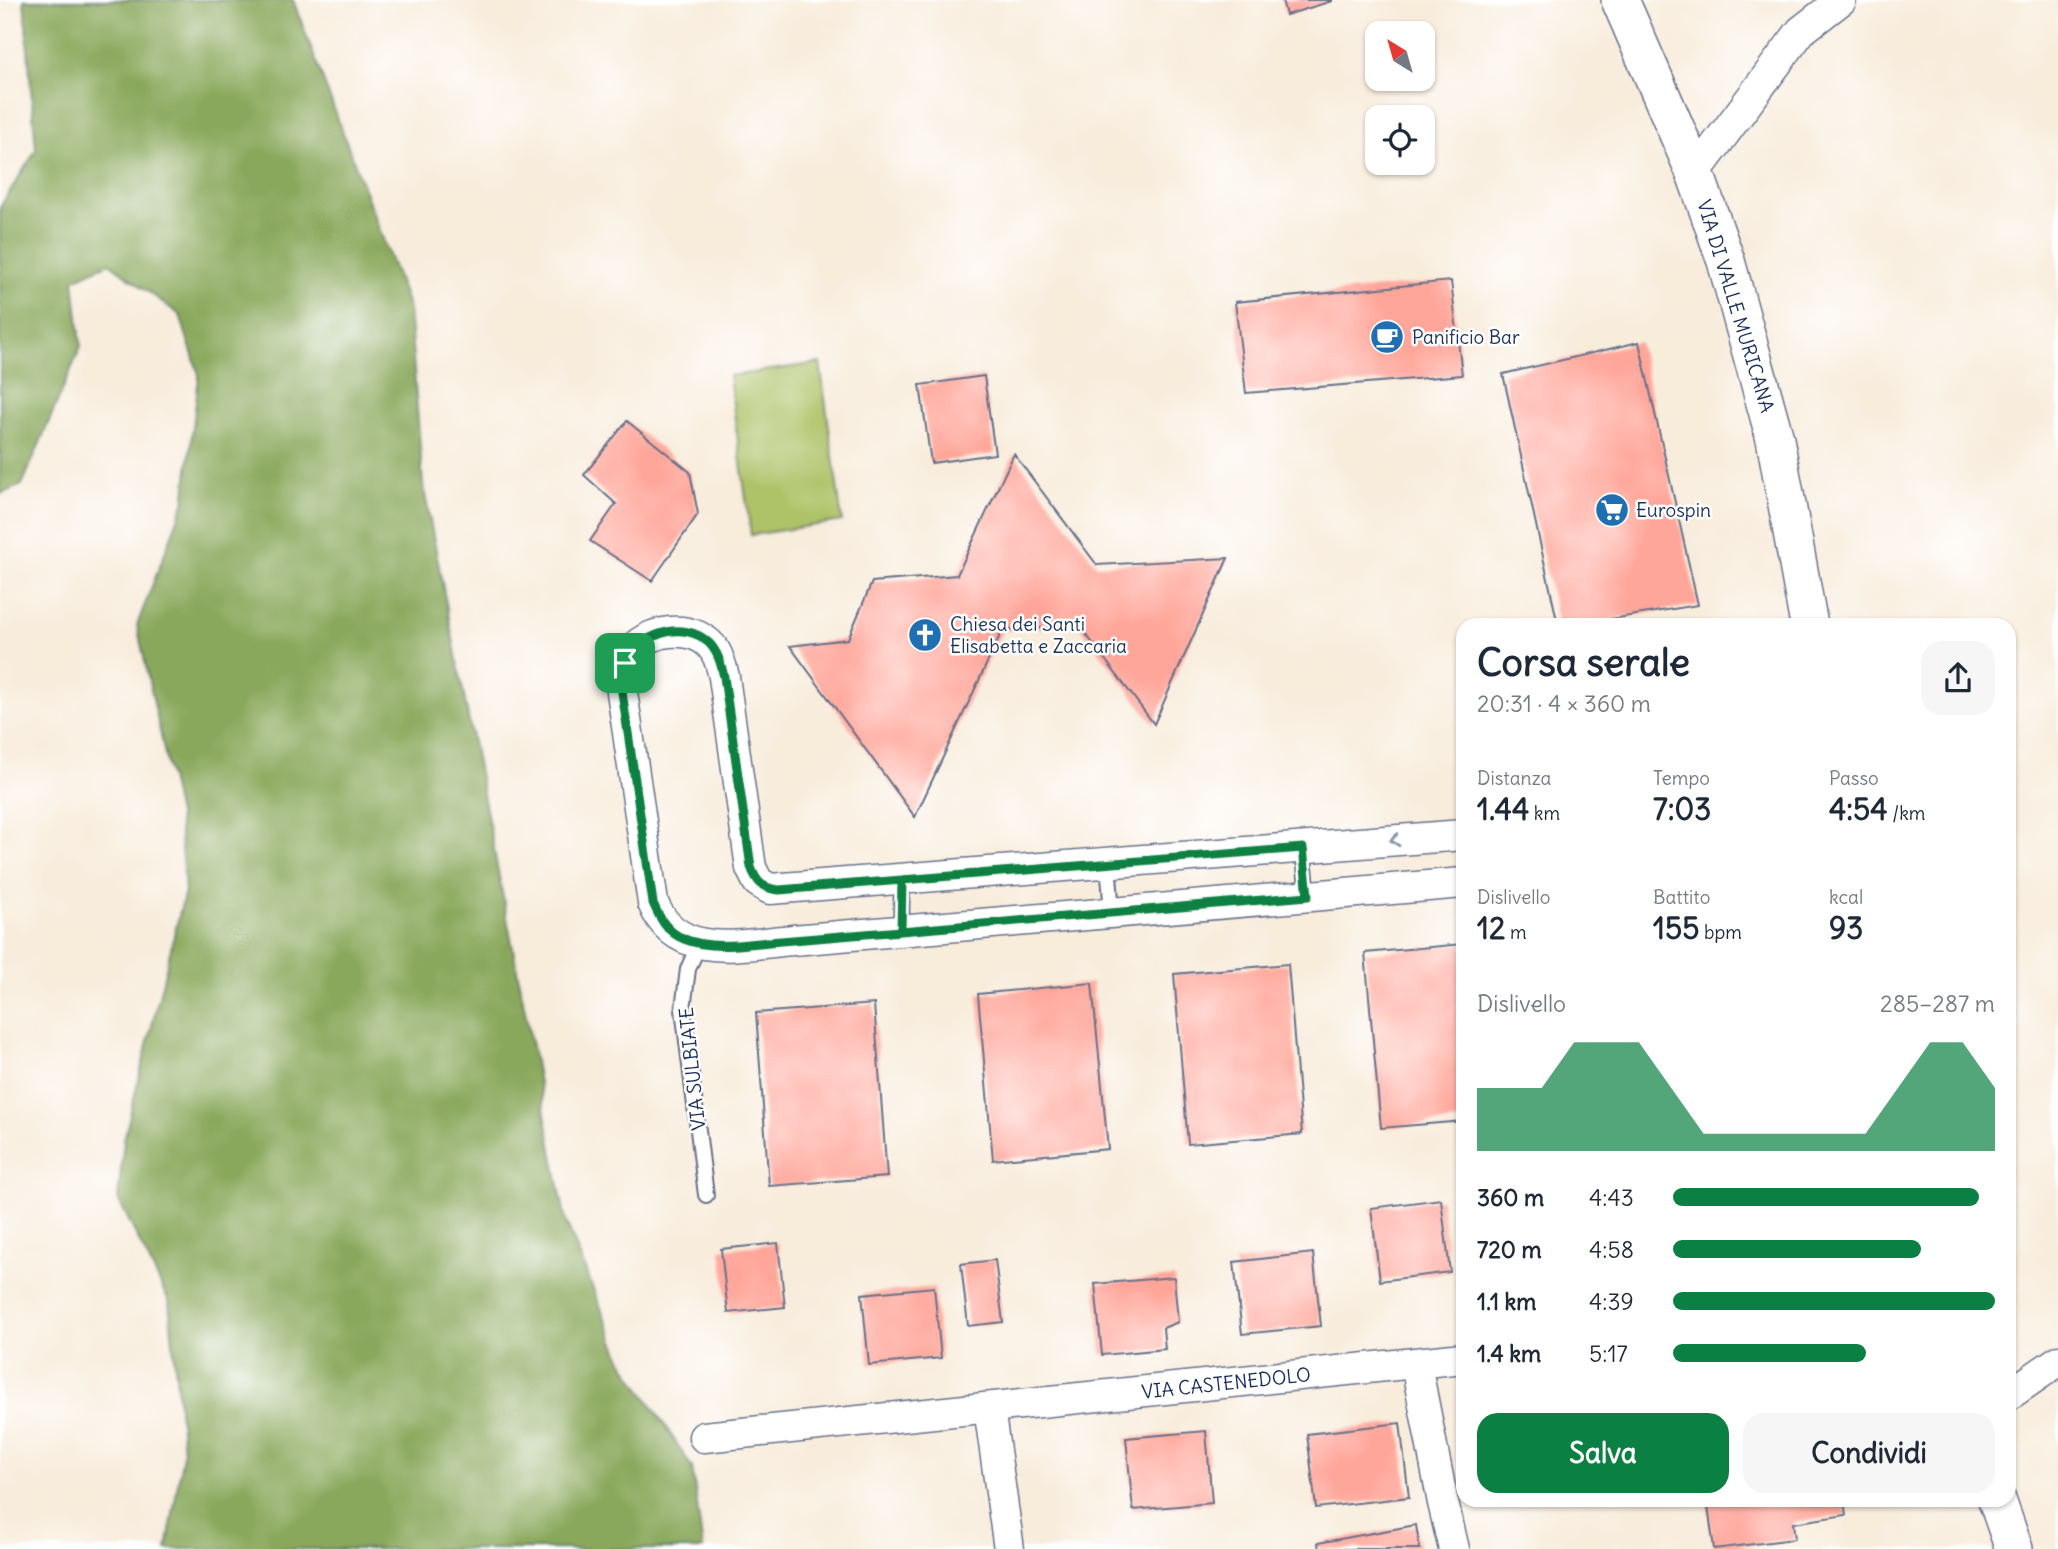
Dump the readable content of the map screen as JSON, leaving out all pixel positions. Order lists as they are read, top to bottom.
{
  "streets": {
    "street": ["VIA DI VALLE MURICANA", "VIA CASTENEDOLO"],
    "lane": ["VIA SULBIATE"]
  },
  "places": {
    "cafe": ["Panificio Bar"],
    "supermarket": ["Eurospin"],
    "church": ["Chiesa dei Santi Elisabetta e Zaccaria"]
  },
  "north": "top left",
  "page": {
    "heading": ["Corsa serale", "20:31 · 4 × 360 m"],
    "stats": [
      ["Distanza", "1.44 km"],
      ["Tempo", "7:03"],
      ["Passo", "4:54 /km"],
      ["Dislivello", "12 m"],
      ["Battito", "155 bpm"],
      ["kcal", "93"]
    ],
    "chart": ["Dislivello", "285–287 m"],
    "list": [
      {
        "name": "360 m",
        "note": "4:43"
      },
      {
        "name": "720 m",
        "note": "4:58"
      },
      {
        "name": "1.1 km",
        "note": "4:39"
      },
      {
        "name": "1.4 km",
        "note": "5:17"
      }
    ],
    "buttons": ["Salva", "Condividi"]
  }
}
